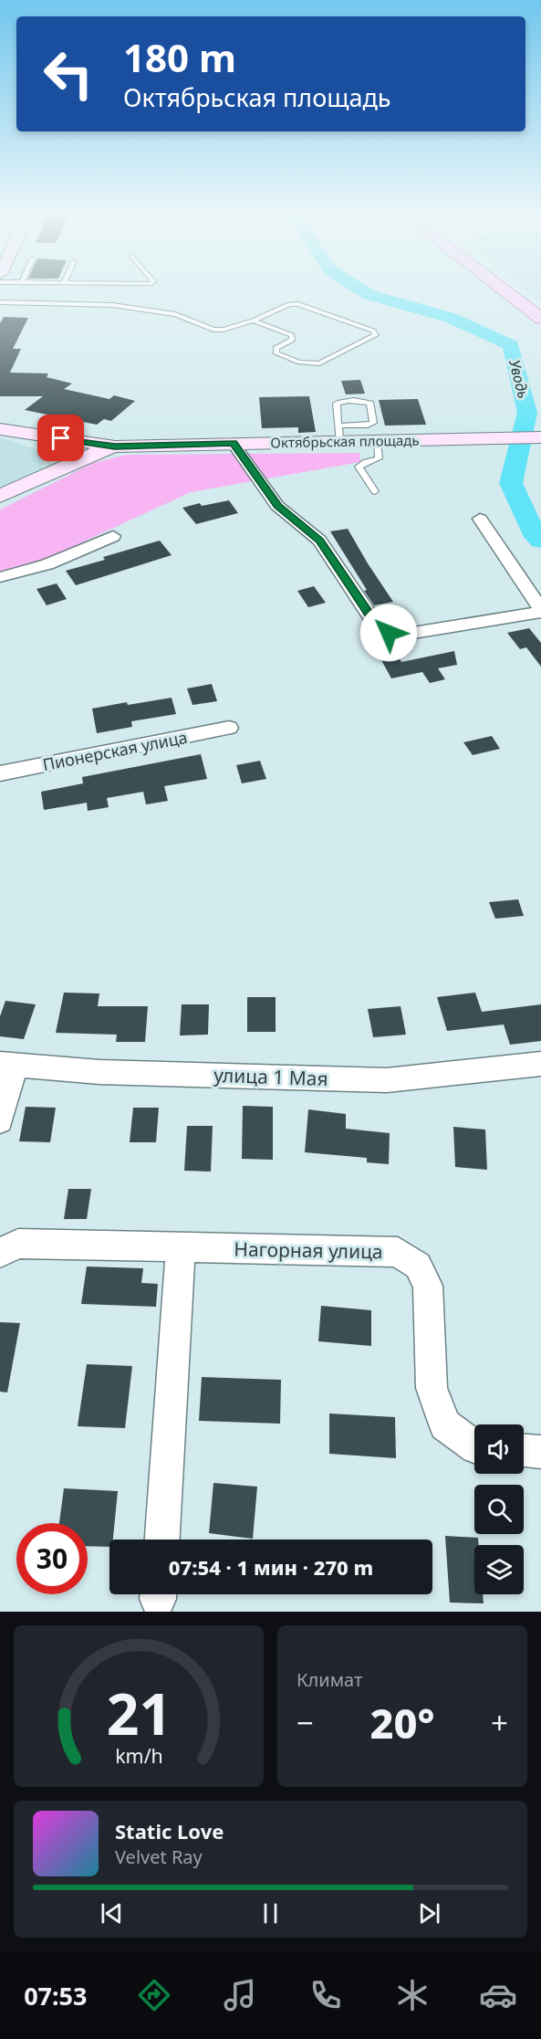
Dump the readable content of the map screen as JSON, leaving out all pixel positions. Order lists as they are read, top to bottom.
{
  "streets": {
    "main road": ["Октябрьская площадь"],
    "street": ["Пионерская улица", "улица 1 Мая", "Нагорная улица"]
  },
  "water": ["Уводь"],
  "page": {
    "turn": ["180 m", "Октябрьская площадь"],
    "limit": "30",
    "trip": "07:54 · 1 мин · 270 m",
    "tile": "Климат",
    "heat": ["−", "20°", "+"],
    "song": ["Static Love", "Velvet Ray"],
    "tabs": "07:53",
    "gauge": ["21", "km/h"]
  }
}
